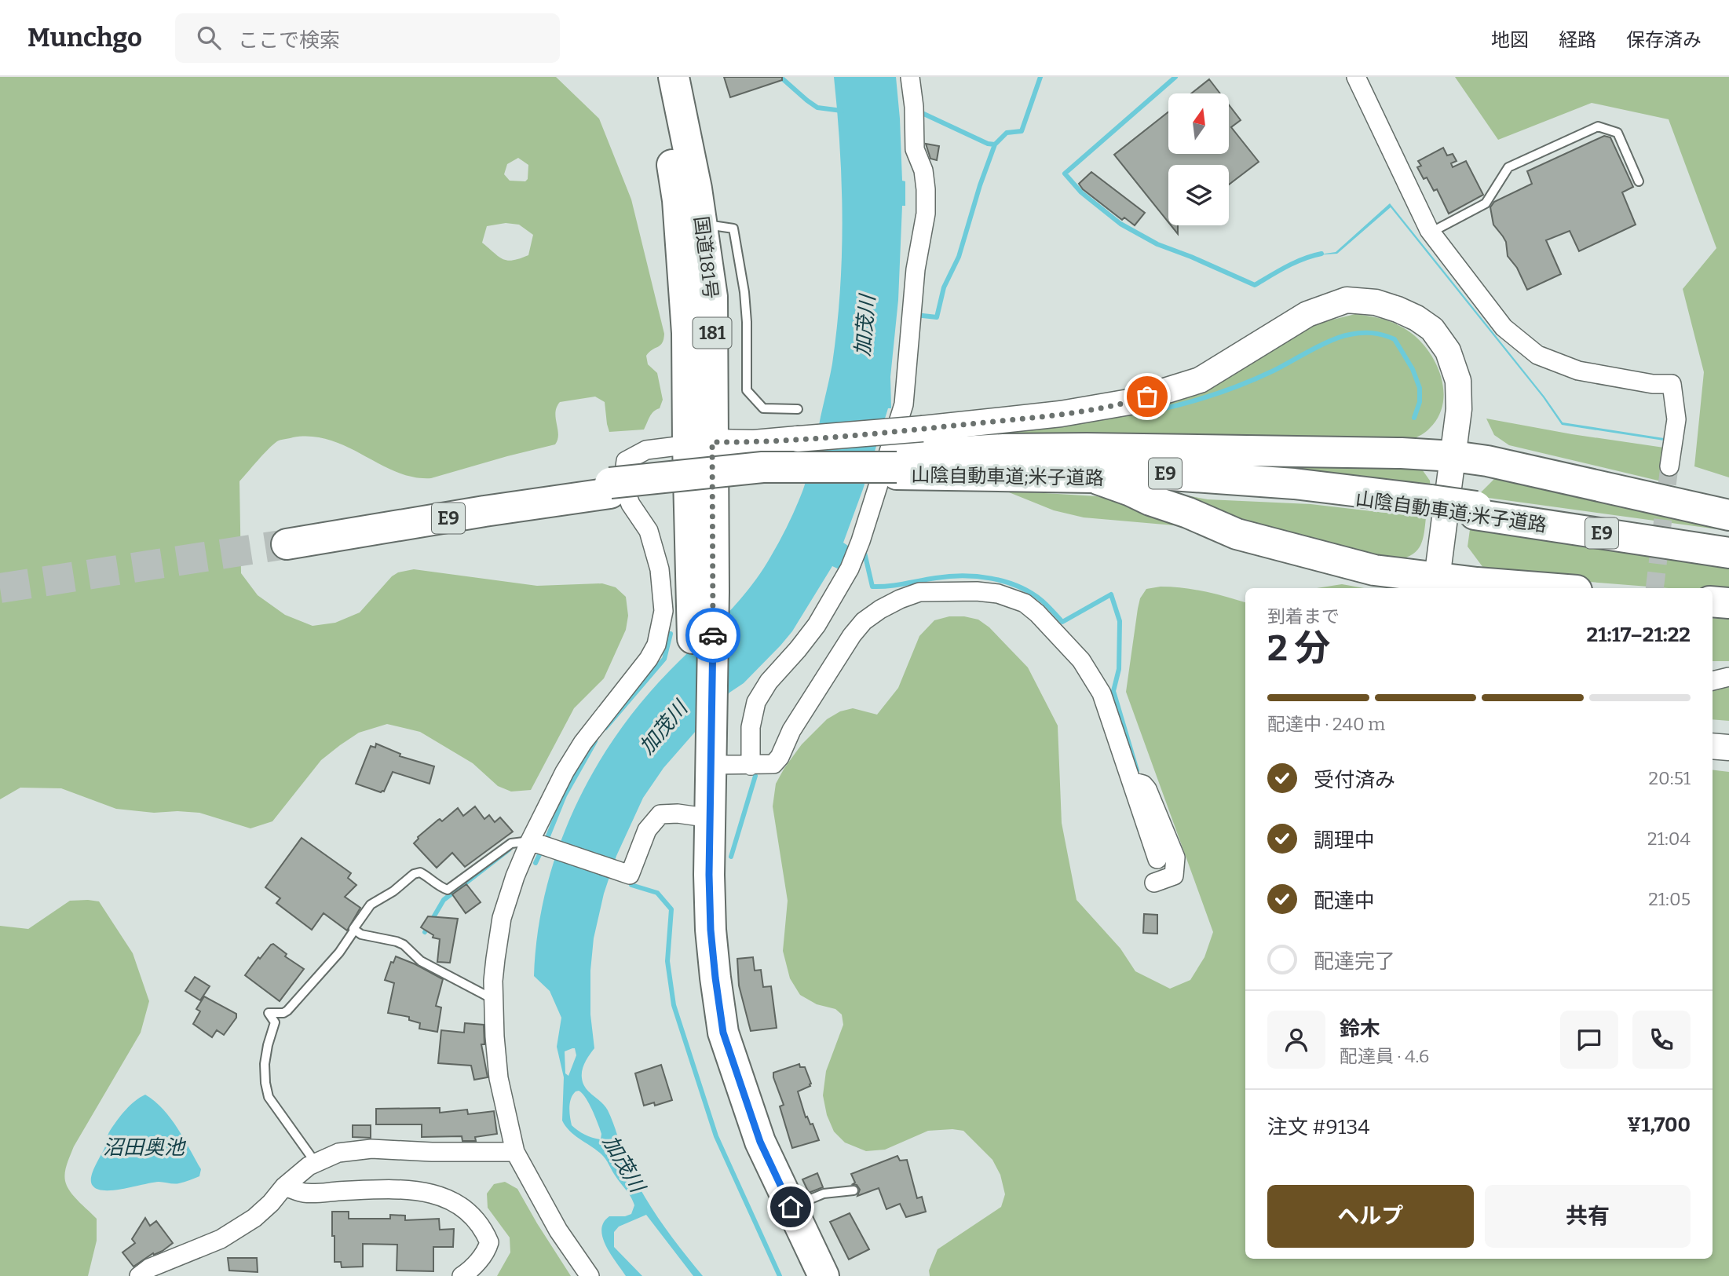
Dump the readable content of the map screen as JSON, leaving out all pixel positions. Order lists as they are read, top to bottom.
{
  "streets": {
    "highway": [
      "国道181号",
      "181",
      "E9",
      "山陰自動車道;米子道路"
    ]
  },
  "water": ["加茂川", "沼田奥池"],
  "north": "top",
  "page": {
    "header": "Munchgo",
    "search": "ここで検索",
    "nav": ["地図", "経路", "保存済み"],
    "heading": ["2 分", "到着まで", "21:17–21:22"],
    "panel": [
      "鈴木",
      "配達員 · 4.6",
      "注文 #9134",
      "¥1,700"
    ],
    "bar": "配達中 · 240 m",
    "list": [
      ["受付済み", "20:51"],
      ["調理中", "21:04"],
      ["配達中", "21:05"],
      "配達完了"
    ],
    "buttons": ["ヘルプ", "共有"]
  }
}
